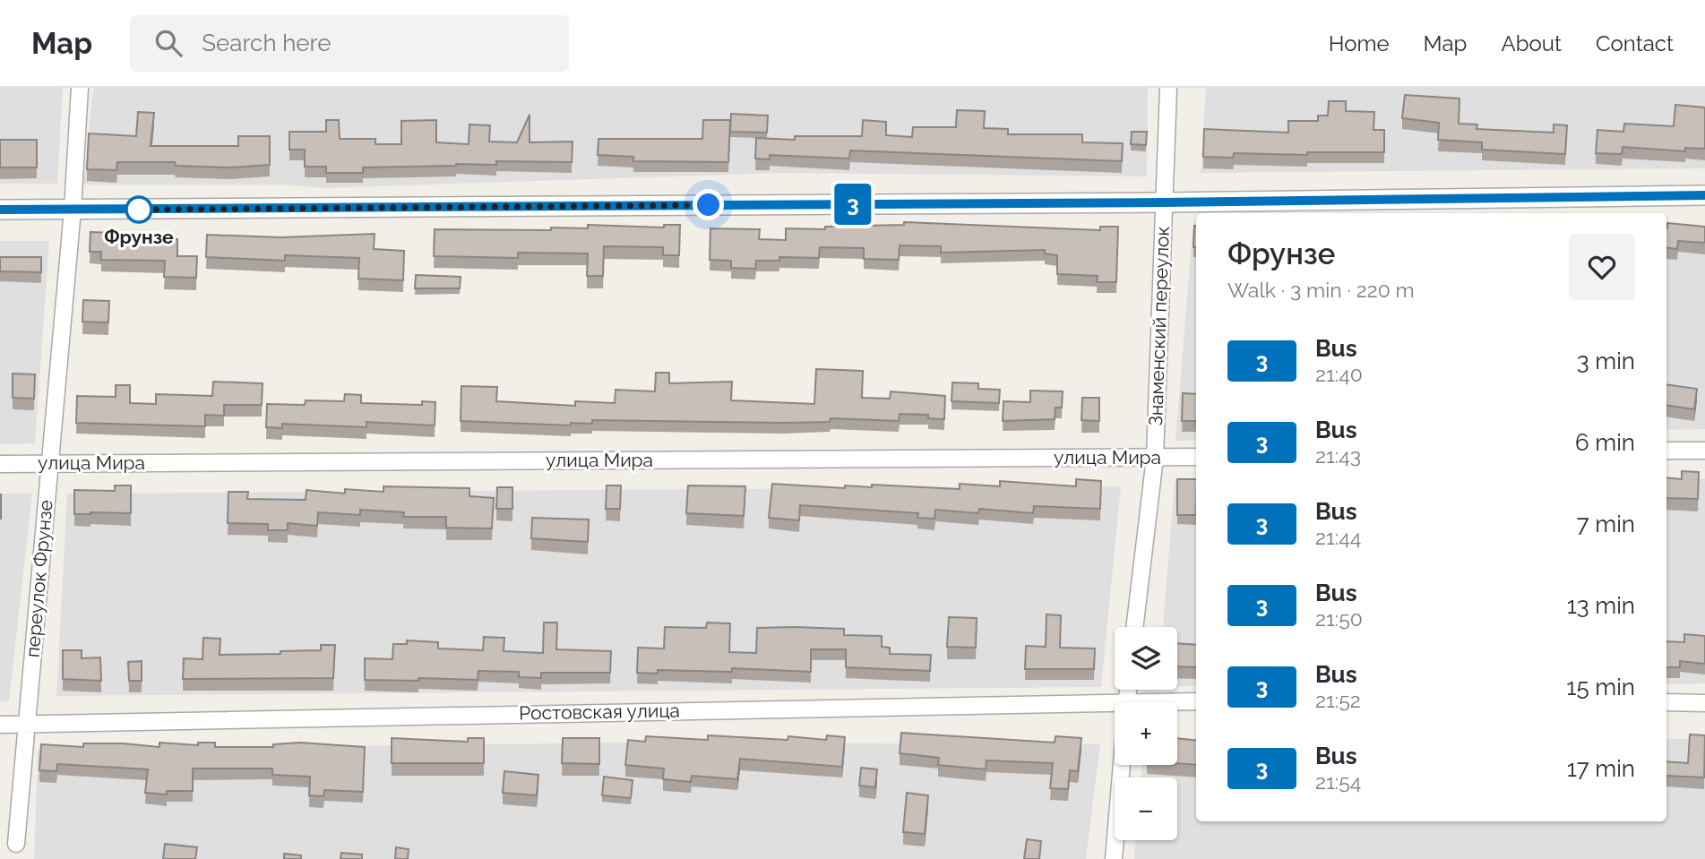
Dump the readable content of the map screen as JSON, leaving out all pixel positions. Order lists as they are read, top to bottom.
{
  "streets": {
    "street": [
      "Знаменский переулок",
      "улица Мира",
      "переулок Фрунзе",
      "Ростовская улица"
    ]
  },
  "crossings": [
    ["Знаменский переулок", "улица Мира"],
    ["улица Мира", "переулок Фрунзе"],
    ["переулок Фрунзе", "Ростовская улица"]
  ],
  "places": ["Фрунзе"],
  "lines": ["bus line 3"],
  "page": {
    "header": "Map",
    "search": "Search here",
    "nav": [
      "Home",
      "Map",
      "About",
      "Contact"
    ],
    "on_map": "3",
    "heading": ["Фрунзе", "Walk · 3 min · 220 m"],
    "list": [
      {
        "mark": "3",
        "name": "Bus",
        "note": "21:40",
        "value": "3 min"
      },
      {
        "mark": "3",
        "name": "Bus",
        "note": "21:43",
        "value": "6 min"
      },
      {
        "mark": "3",
        "name": "Bus",
        "note": "21:44",
        "value": "7 min"
      },
      {
        "mark": "3",
        "name": "Bus",
        "note": "21:50",
        "value": "13 min"
      },
      {
        "mark": "3",
        "name": "Bus",
        "note": "21:52",
        "value": "15 min"
      },
      {
        "mark": "3",
        "name": "Bus",
        "note": "21:54",
        "value": "17 min"
      }
    ],
    "map_buttons": ["+", "−"]
  }
}
